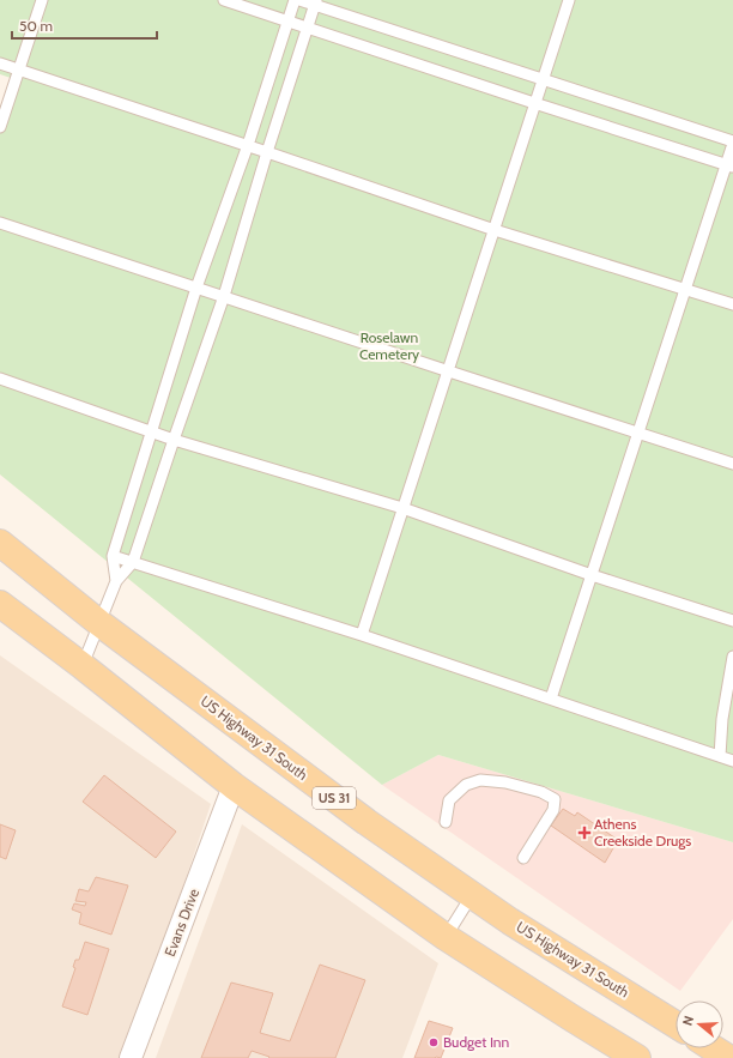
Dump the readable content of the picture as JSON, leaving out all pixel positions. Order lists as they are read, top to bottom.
{
  "streets": {
    "main road": ["US Highway 31 South", "US 31"],
    "street": ["Evans Drive"]
  },
  "parks": ["Roselawn Cemetery"],
  "places": {
    "health": ["Athens Creekside Drugs"],
    "other": ["Budget Inn"]
  },
  "scale_bar": "50 m",
  "north": "left"
}
